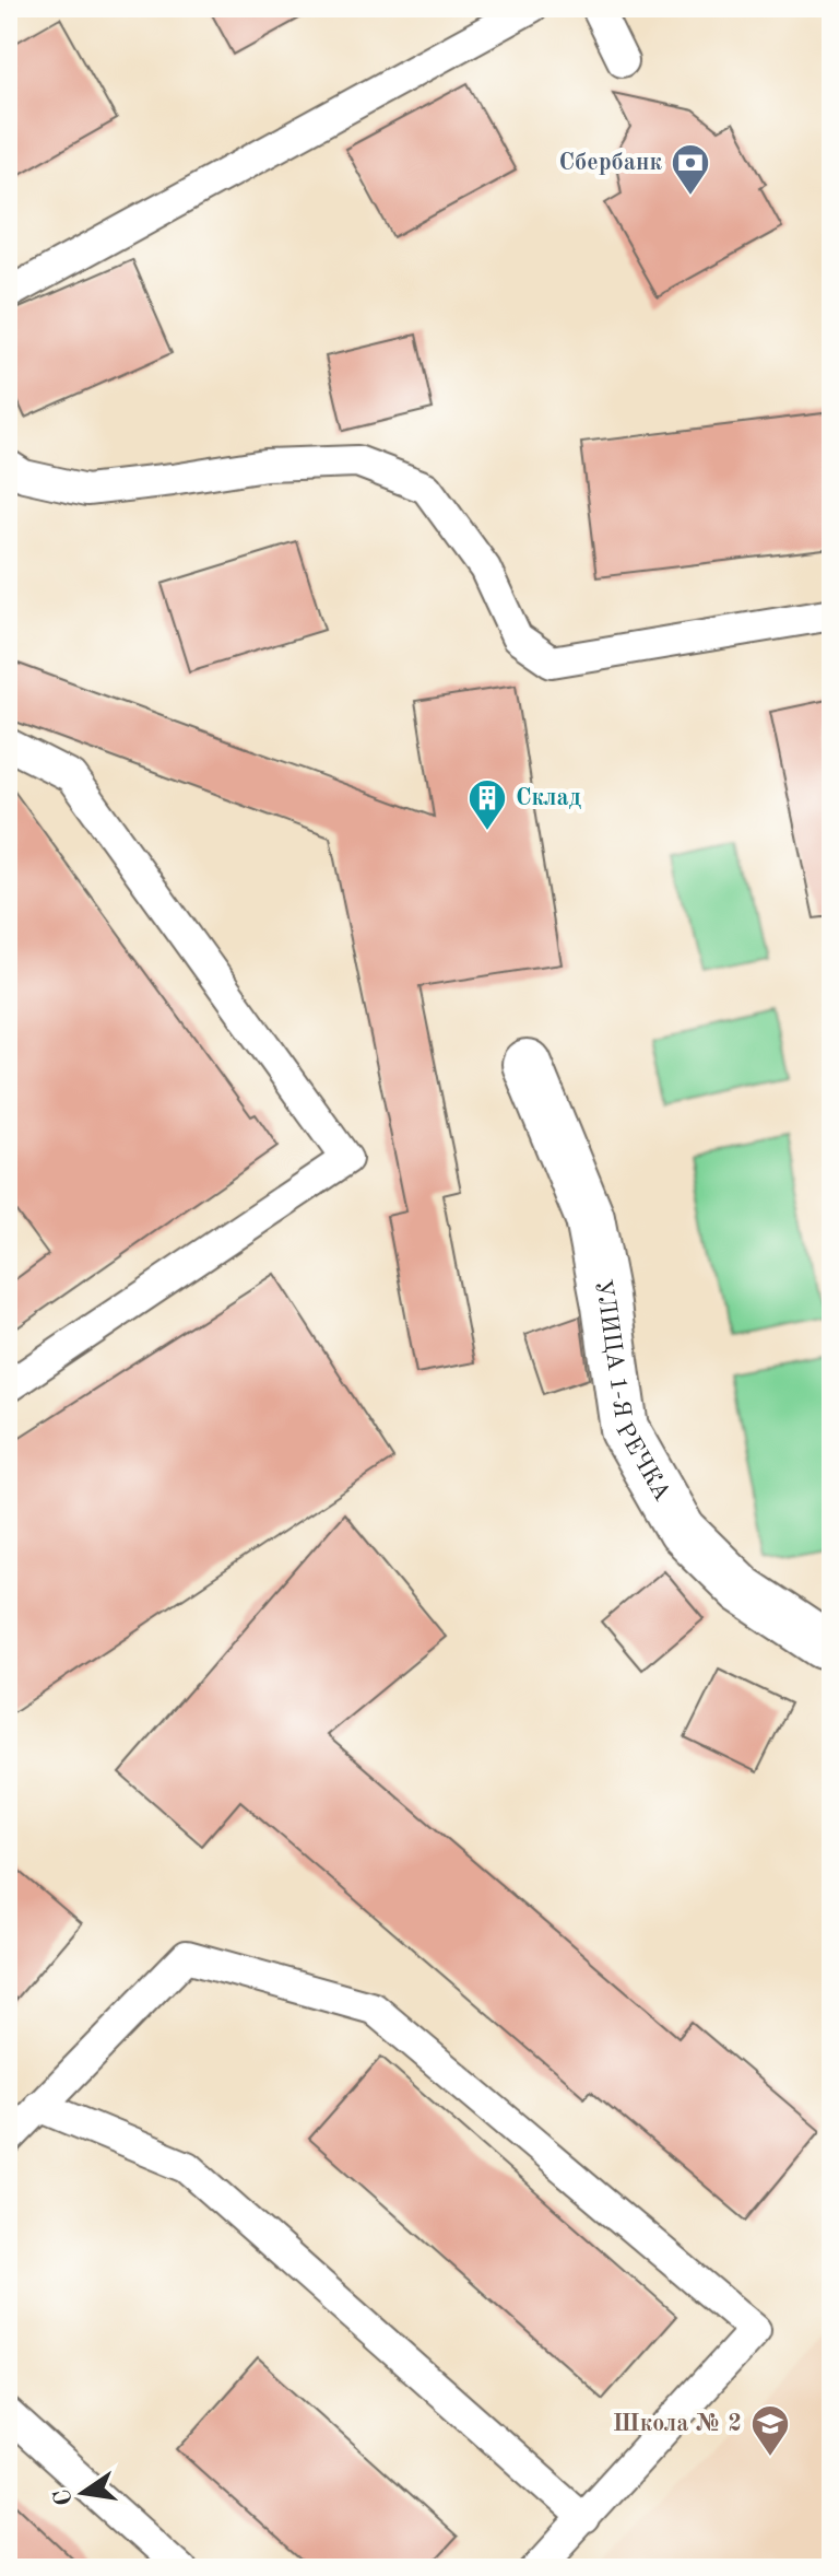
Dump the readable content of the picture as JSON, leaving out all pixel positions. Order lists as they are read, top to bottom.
{
  "streets": {
    "street": ["УЛИЦА 1-Я РЕЧКА"]
  },
  "places": {
    "bank": ["Сбербанк"],
    "building": ["Склад"],
    "school or university": ["Школа № 2"]
  },
  "north": "left"
}
